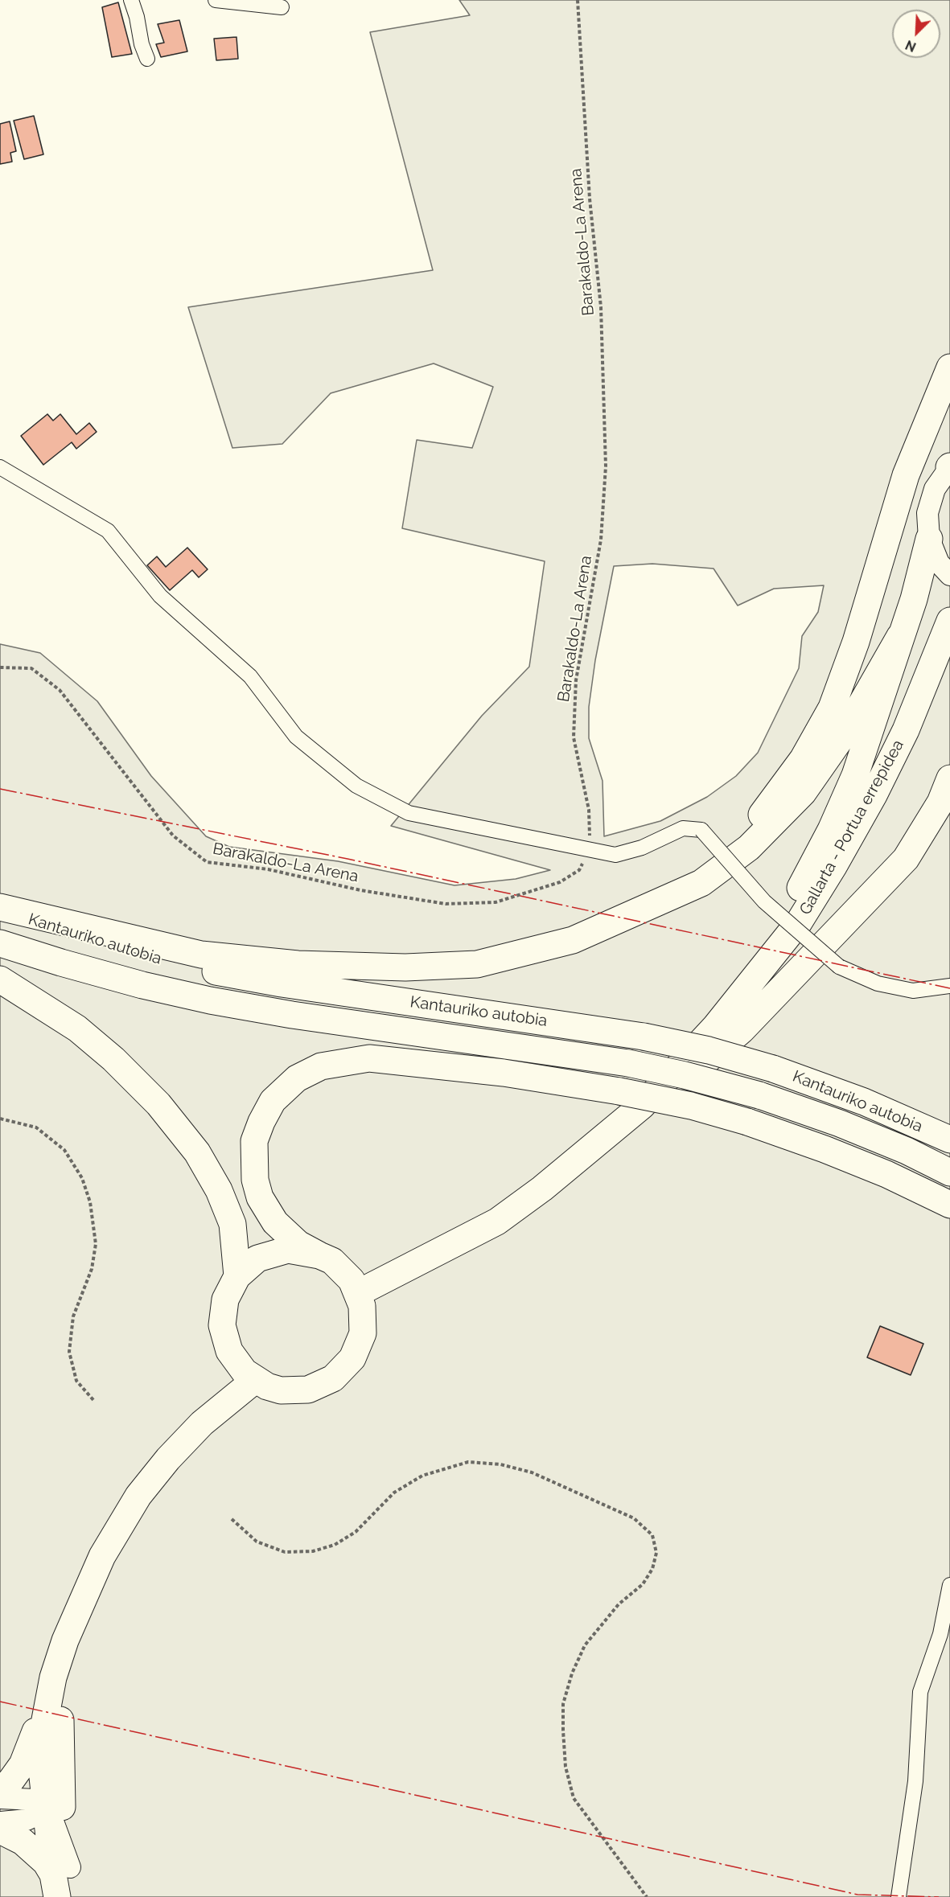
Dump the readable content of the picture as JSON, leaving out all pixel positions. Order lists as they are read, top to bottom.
{
  "streets": {
    "highway": ["Gallarta - Portua errepidea", "Kantauriko autobia"],
    "path": ["Barakaldo-La Arena"]
  },
  "north": "bottom left"
}
